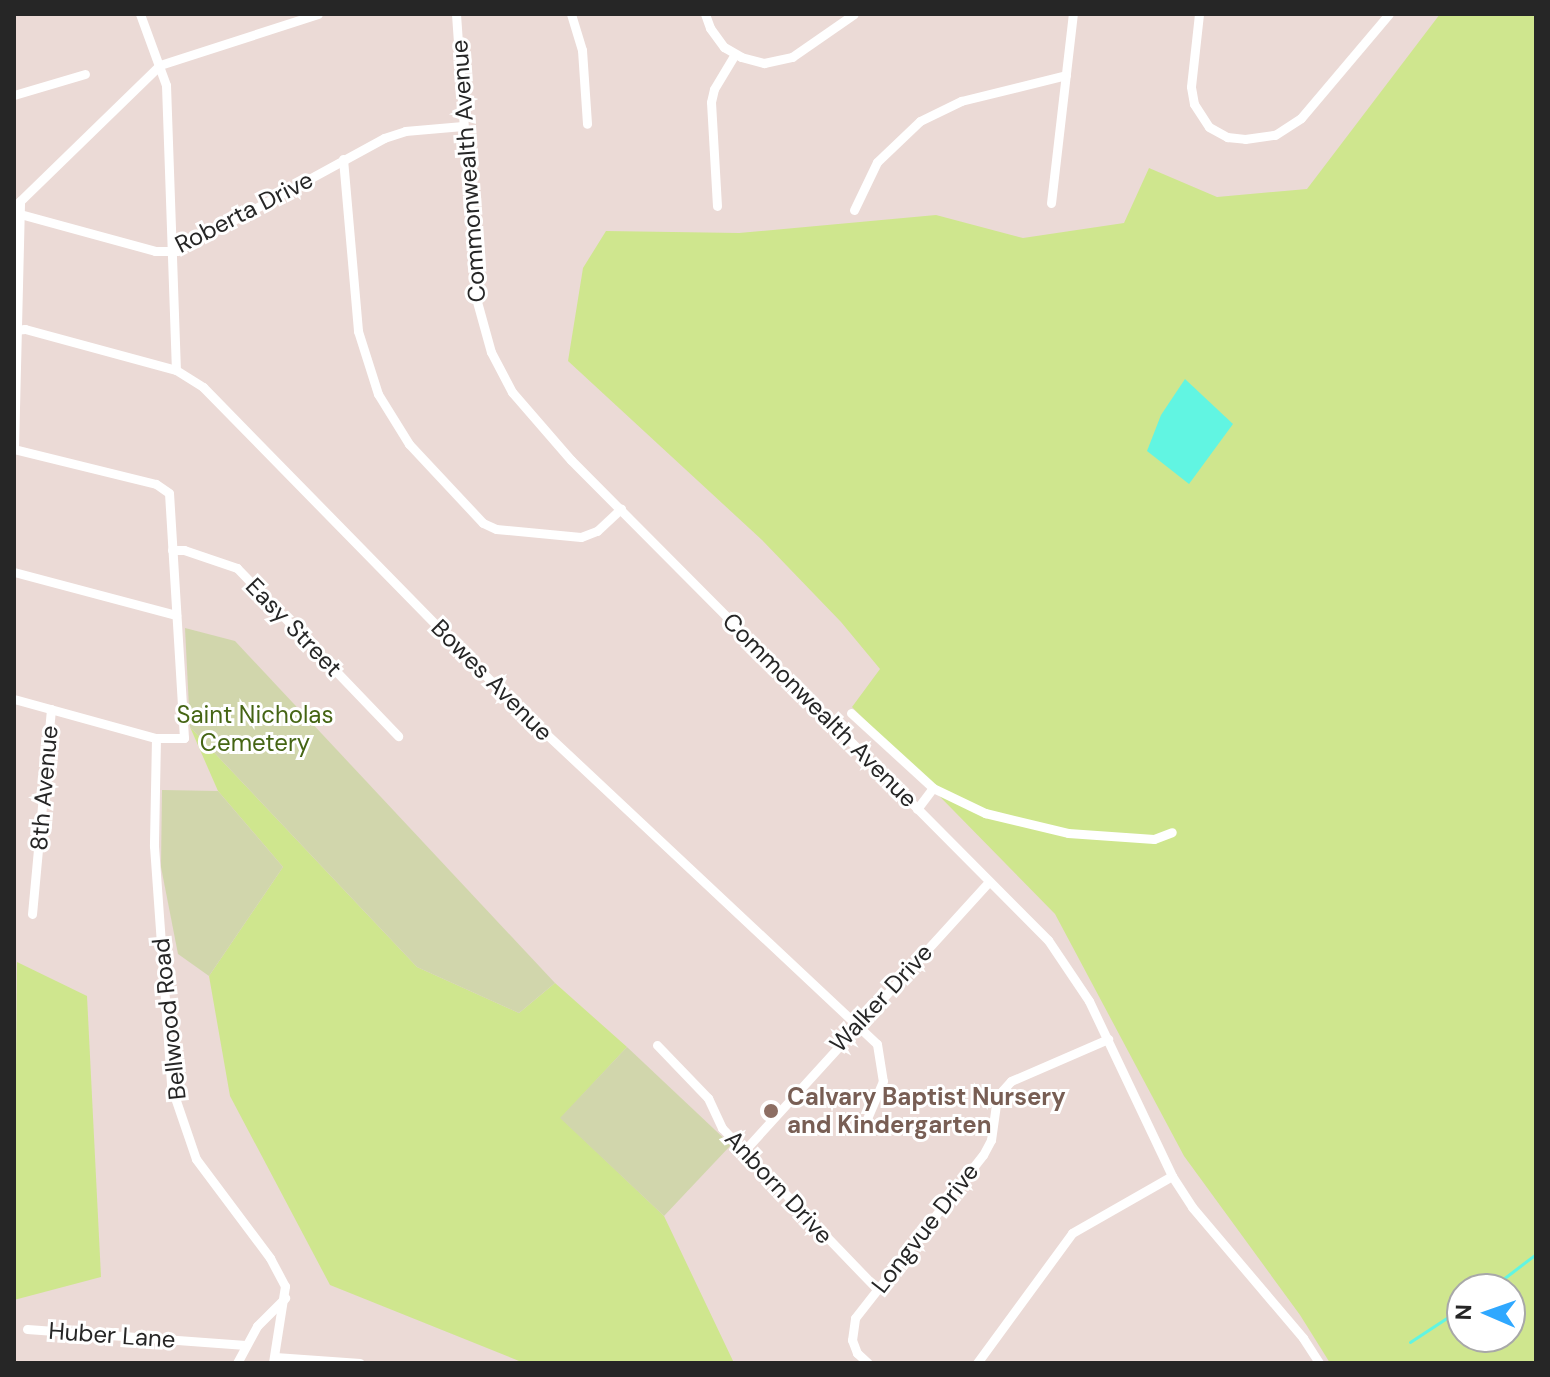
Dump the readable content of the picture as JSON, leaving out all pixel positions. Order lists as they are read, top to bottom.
{
  "streets": {
    "street": [
      "Commonwealth Avenue",
      "Roberta Drive",
      "Easy Street",
      "Bowes Avenue",
      "8th Avenue",
      "Walker Drive",
      "Bellwood Road",
      "Anborn Drive",
      "Longvue Drive",
      "Huber Lane"
    ]
  },
  "crossings": [
    ["Commonwealth Avenue", "Roberta Drive"],
    ["Commonwealth Avenue", "Walker Drive"],
    ["Commonwealth Avenue", "Longvue Drive"],
    ["Bowes Avenue", "Walker Drive"],
    ["Walker Drive", "Anborn Drive"],
    ["Anborn Drive", "Longvue Drive"]
  ],
  "parks": ["Saint Nicholas Cemetery"],
  "places": ["Calvary Baptist Nursery and Kindergarten"],
  "north": "left"
}
